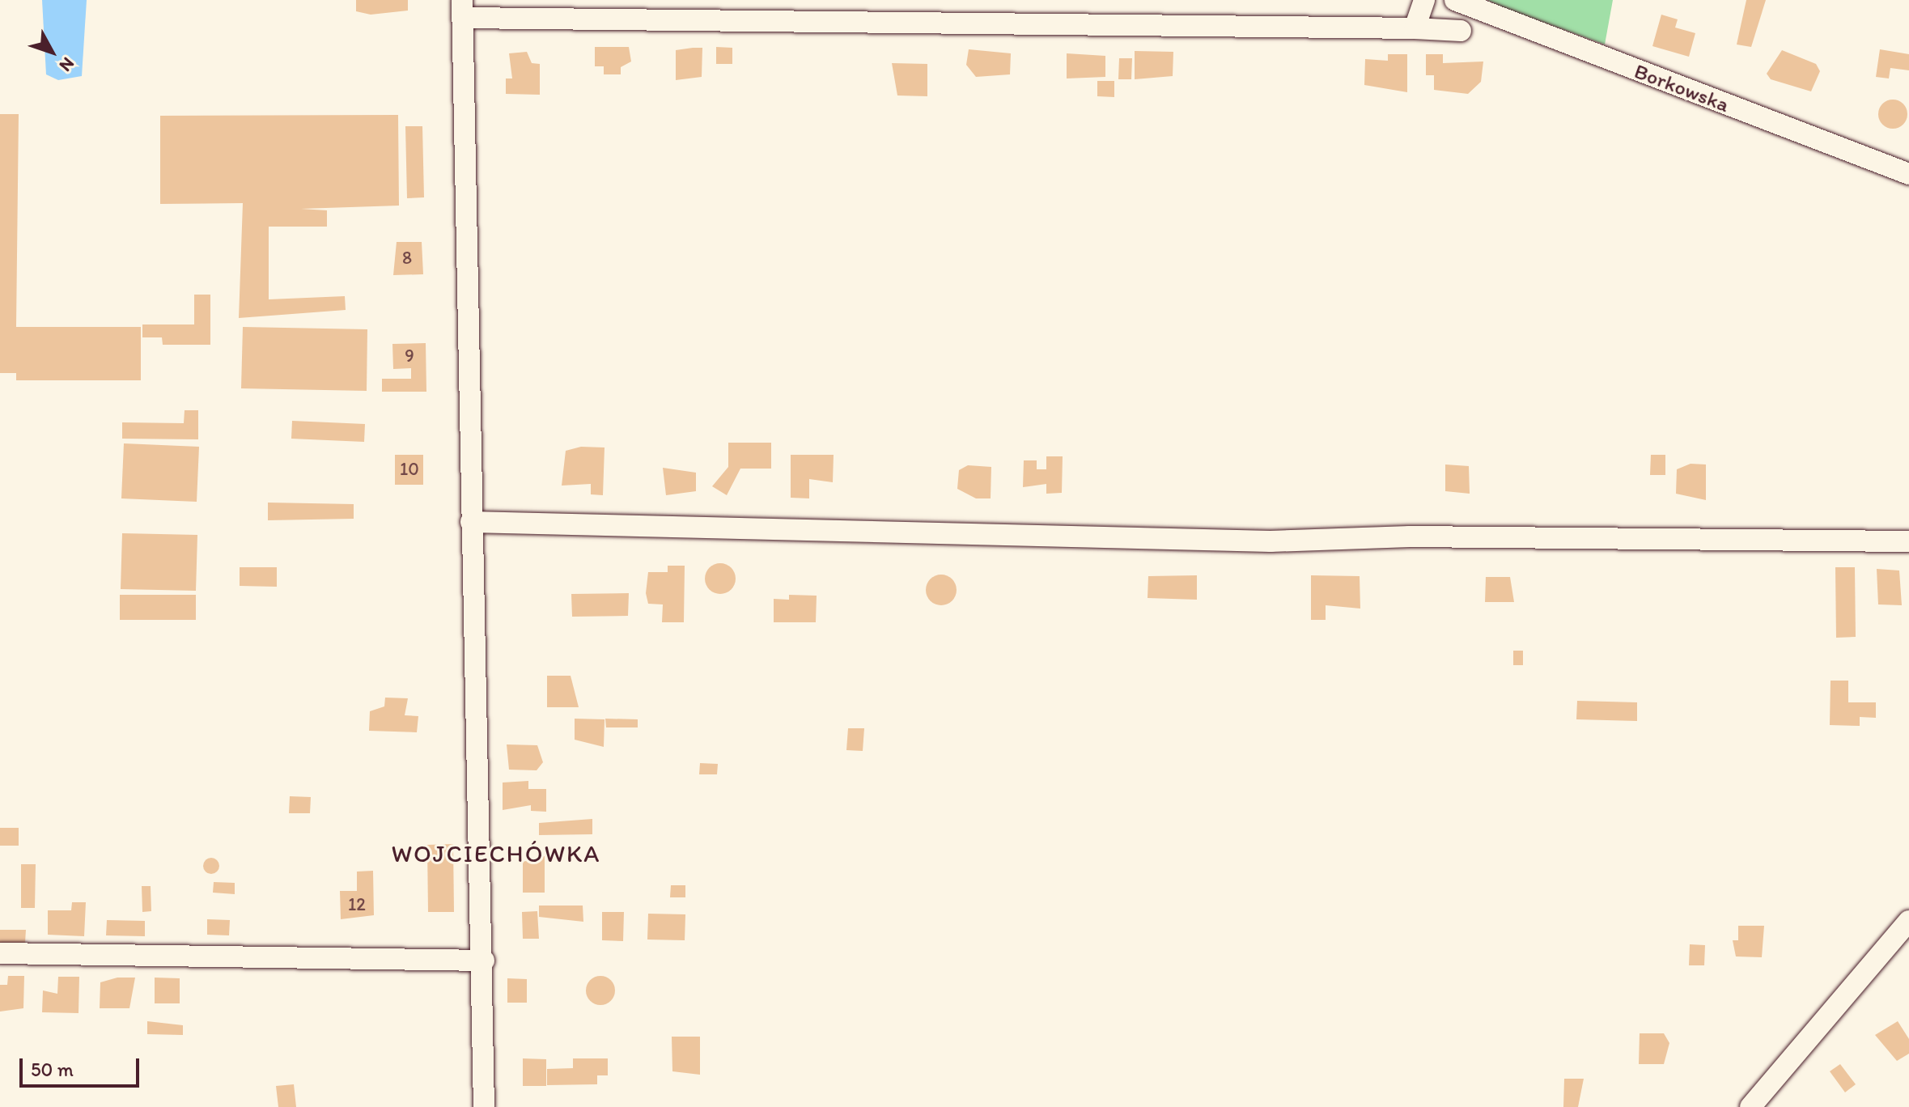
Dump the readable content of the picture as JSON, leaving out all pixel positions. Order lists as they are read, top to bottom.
{
  "streets": {
    "street": ["Borkowska"]
  },
  "districts": ["WOJCIECHÓWKA"],
  "house_numbers": [
    "8",
    "9",
    "10",
    "12"
  ],
  "scale_bar": "50 m",
  "north": "bottom right"
}
